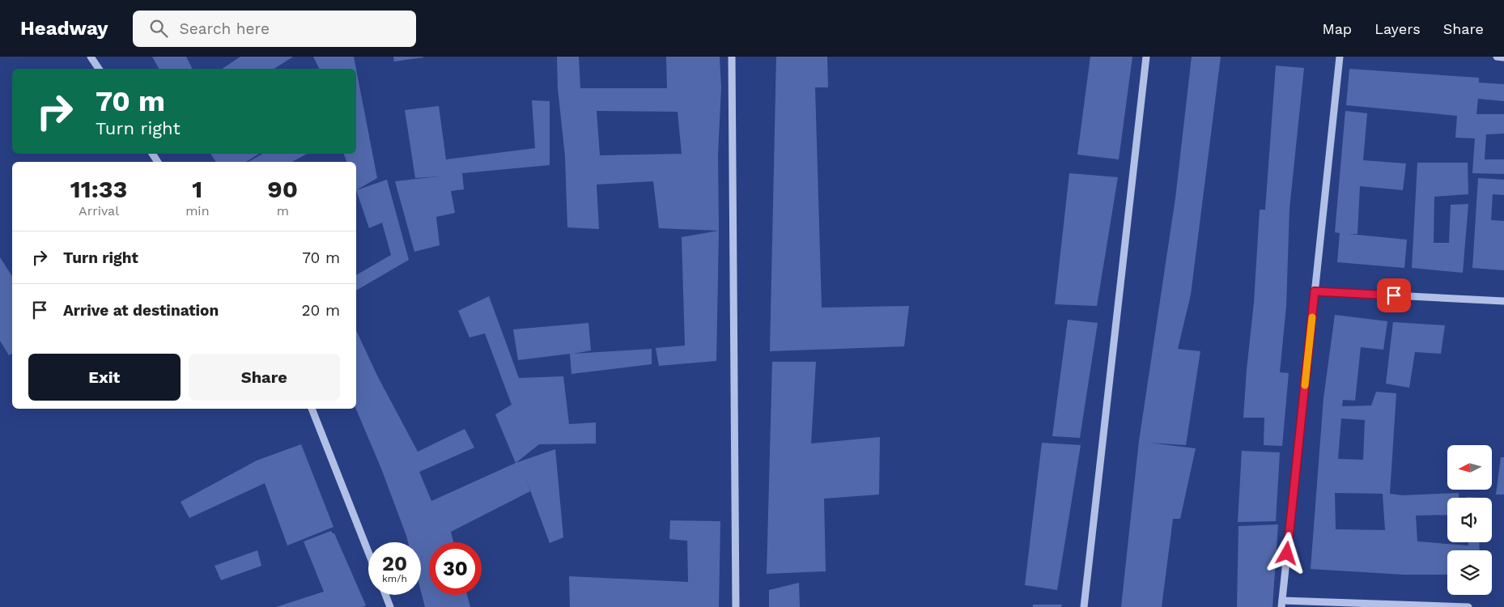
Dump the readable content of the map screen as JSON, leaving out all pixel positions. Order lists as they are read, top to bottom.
{
  "north": "left",
  "page": {
    "header": "Headway",
    "search": "Search here",
    "nav": ["Map", "Layers", "Share"],
    "turn": ["70 m", "Turn right"],
    "eta": [
      "11:33",
      "Arrival",
      "1",
      "min",
      "90",
      "m"
    ],
    "list": [
      {
        "name": "Turn right",
        "value": "70 m"
      },
      {
        "name": "Arrive at destination",
        "value": "20 m"
      }
    ],
    "buttons": ["Exit", "Share"],
    "speed": "20 km/h",
    "limit": "30"
  }
}
